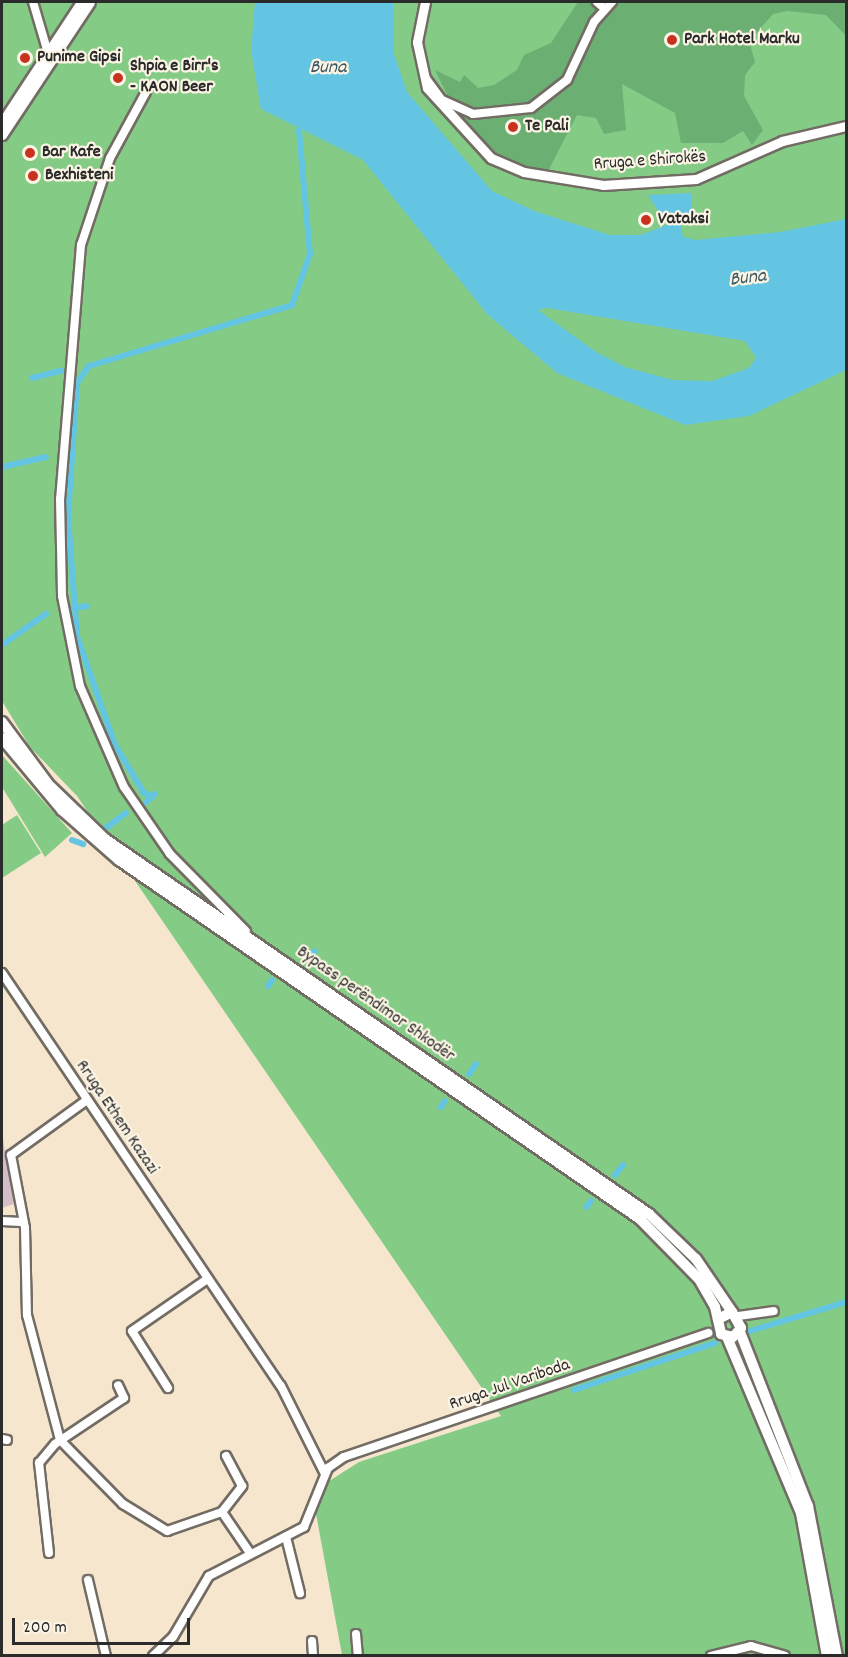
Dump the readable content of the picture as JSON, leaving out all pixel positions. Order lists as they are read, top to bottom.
{
  "streets": {
    "highway": ["Bypass perëndimor Shkodër"],
    "main road": ["Rruga e Shirokës"],
    "street": ["Rruga Ethem Kazazi", "Rruga Jul Variboda"]
  },
  "crossings": [
    ["Bypass perëndimor Shkodër", "Rruga Jul Variboda"],
    ["Rruga Ethem Kazazi", "Rruga Jul Variboda"]
  ],
  "water": ["Buna"],
  "places": [
    "Park Hotel Marku",
    "Punime Gipsi",
    "Shpia e Birr's - KAON Beer",
    "Te Pali",
    "Bar Kafe",
    "Bexhisteni",
    "Vataksi"
  ],
  "scale_bar": "200 m"
}
